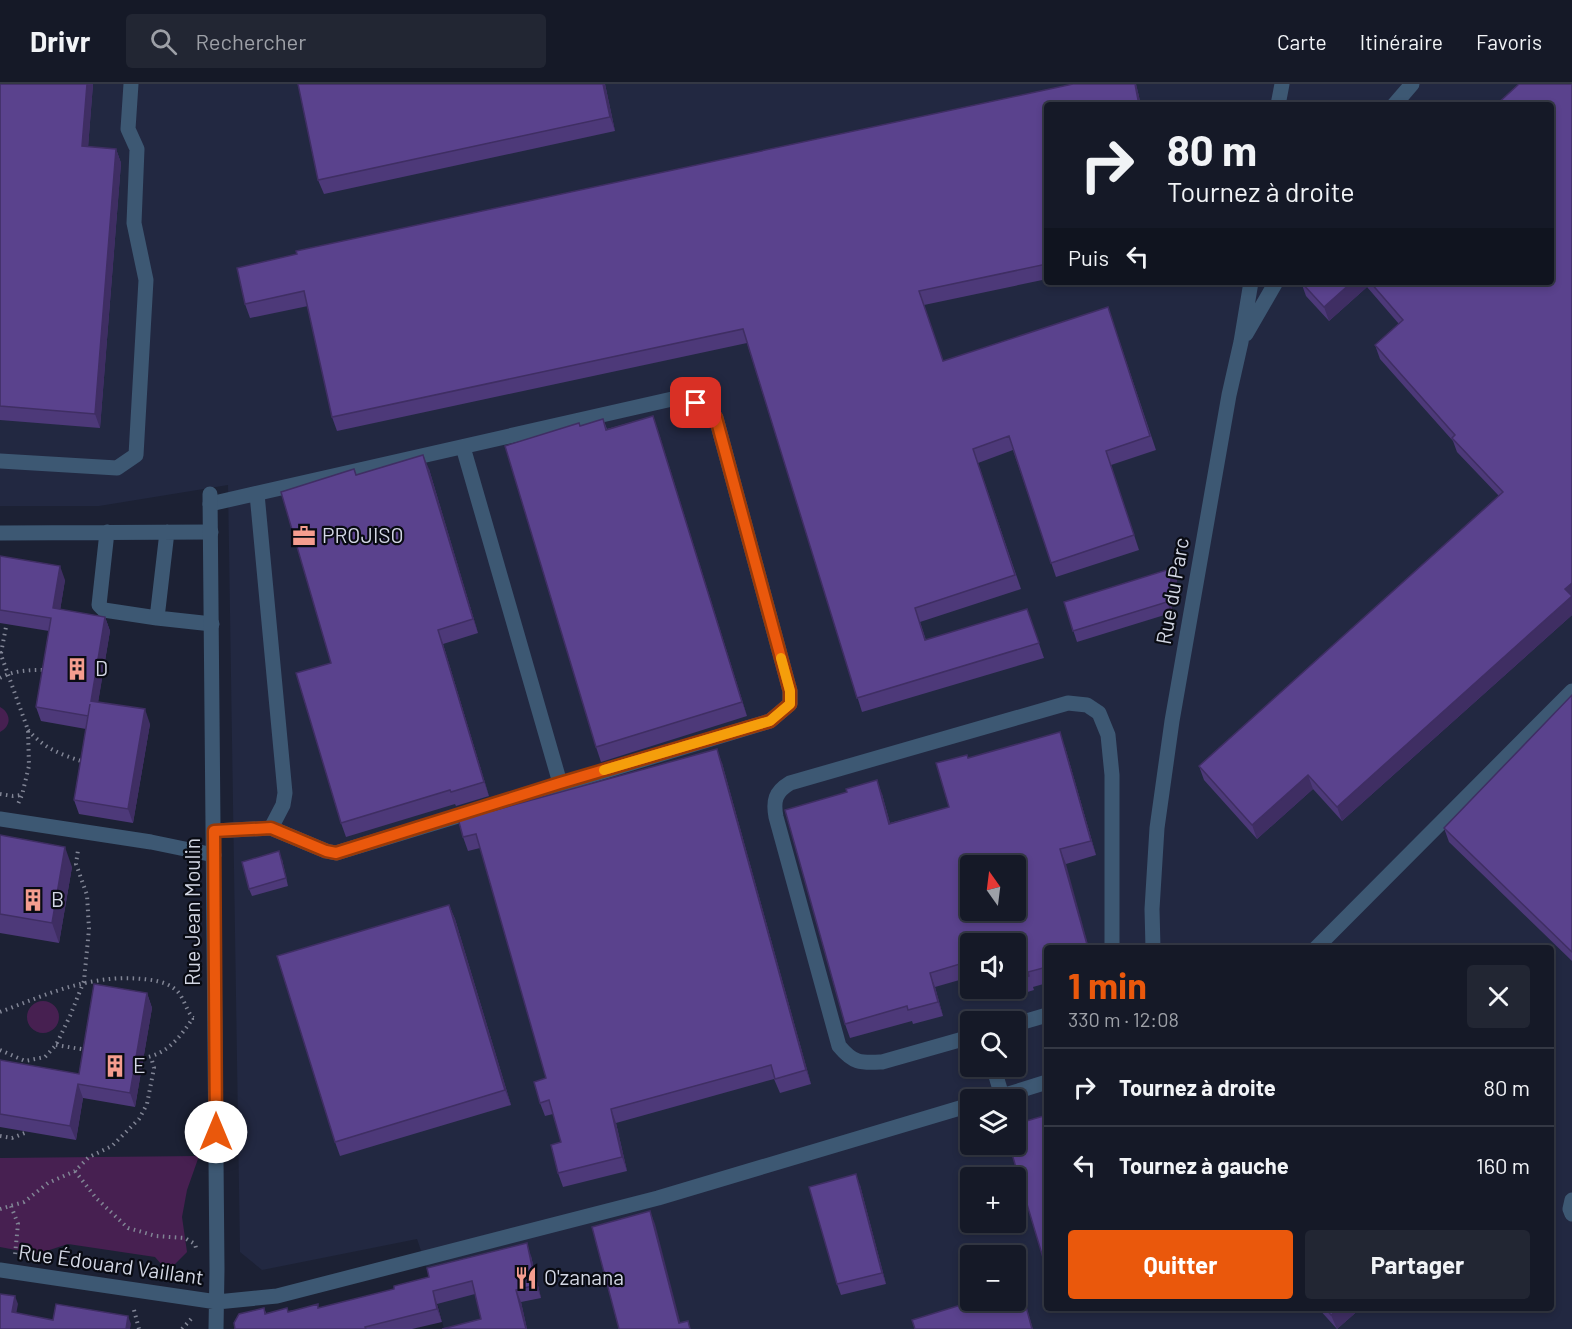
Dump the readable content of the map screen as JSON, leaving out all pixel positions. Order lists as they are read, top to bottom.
{
  "streets": {
    "street": ["Rue du Parc", "Rue Jean Moulin", "Rue Édouard Vaillant"]
  },
  "crossings": [
    ["Rue Jean Moulin", "Rue Édouard Vaillant"]
  ],
  "places": {
    "office": ["PROJISO"],
    "building": ["D", "B", "E"],
    "restaurant": ["O'zanana"]
  },
  "north": "top",
  "page": {
    "header": "Drivr",
    "search": "Rechercher",
    "nav": ["Carte", "Itinéraire", "Favoris"],
    "turn": ["80 m", "Tournez à droite"],
    "then": "Puis",
    "map_buttons": ["+", "−"],
    "heading": ["1 min", "330 m · 12:08"],
    "list": [
      {
        "name": "Tournez à droite",
        "value": "80 m"
      },
      {
        "name": "Tournez à gauche",
        "value": "160 m"
      }
    ],
    "buttons": ["Quitter", "Partager"]
  }
}
